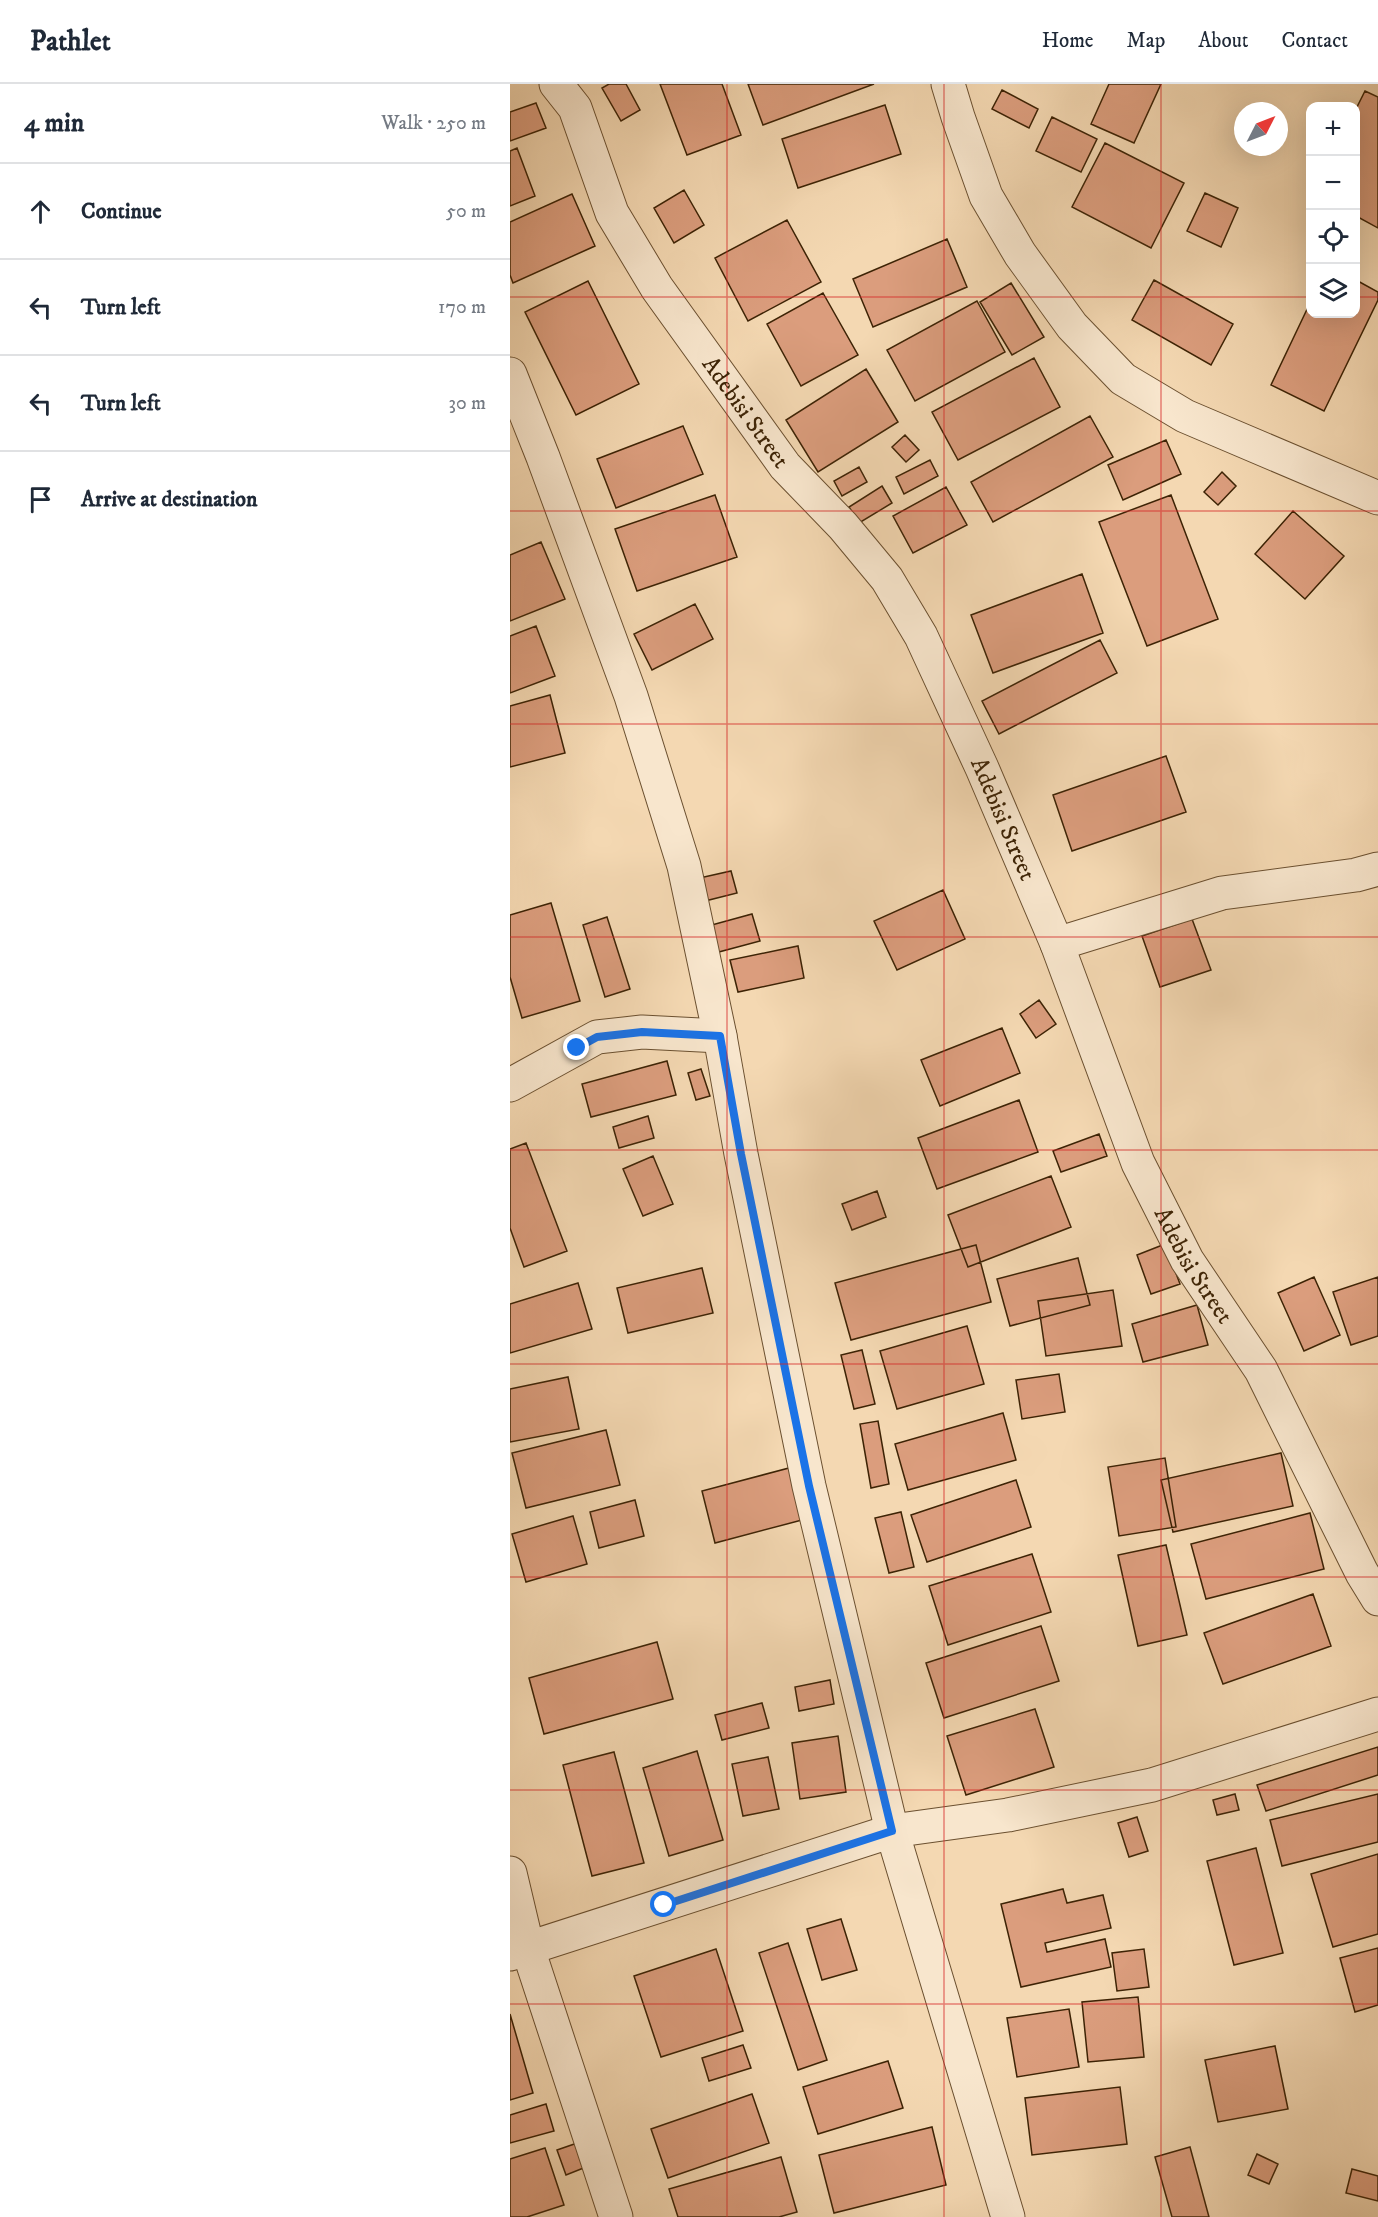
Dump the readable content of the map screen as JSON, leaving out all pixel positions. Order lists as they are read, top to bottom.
{
  "streets": {
    "street": ["Adebisi Street"]
  },
  "north": "top right",
  "page": {
    "header": "Pathlet",
    "nav": [
      "Home",
      "Map",
      "About",
      "Contact"
    ],
    "heading": ["4 min", "Walk · 250 m"],
    "map_buttons": ["+", "−"],
    "list": [
      ["Continue", "50 m"],
      ["Turn left", "170 m"],
      ["Turn left", "30 m"],
      "Arrive at destination"
    ]
  }
}
